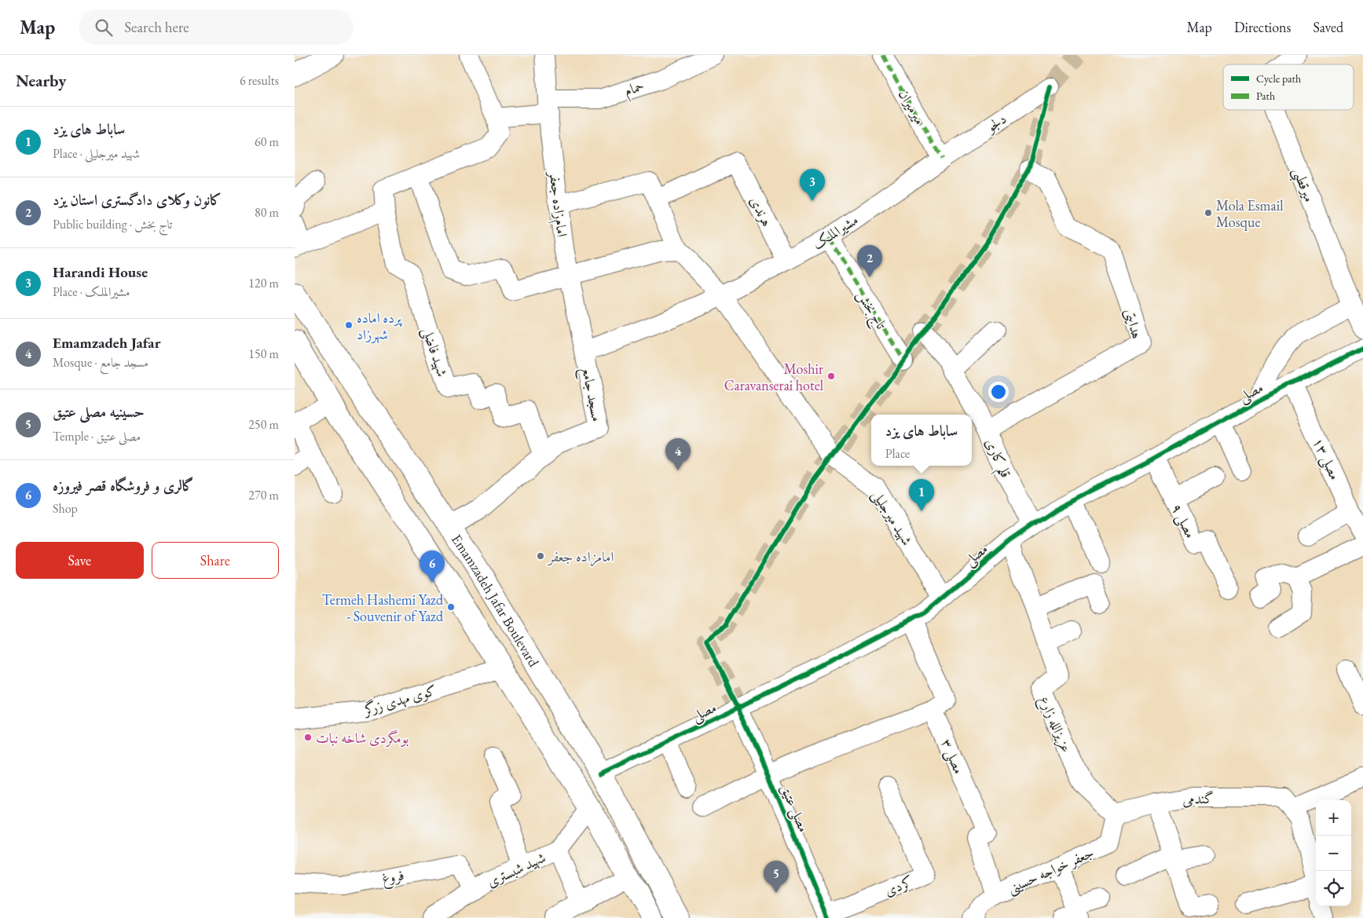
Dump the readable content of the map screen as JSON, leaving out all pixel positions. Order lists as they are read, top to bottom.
{
  "streets": {
    "main road": ["Emamzadeh Jafar Boulevard"],
    "street": [
      "حمام",
      "میرمیران",
      "دلجو",
      "میرقطبی",
      "امام‌زاده جعفر",
      "هرندی",
      "مشیرالملک",
      "تاج بخش",
      "هدایتی",
      "شهید فاضلی",
      "مصلی",
      "مسجد جامع",
      "قلم کاری",
      "مصلی ۱۳",
      "شهید میرجلیلی",
      "مصلی ۹",
      "کوی مهدی زرگر",
      "عزیزالله زارع",
      "مصلی ۳",
      "گندمی",
      "مصلی عتیق",
      "شهید شبستری",
      "جعفر خواجه حسینی",
      "فروغ",
      "کردی"
    ]
  },
  "crossings": [
    ["حمام", "امام‌زاده جعفر"],
    ["میرمیران", "دلجو"],
    ["میرمیران", "مشیرالملک"],
    ["دلجو", "مشیرالملک"],
    ["امام‌زاده جعفر", "مسجد جامع"],
    ["هرندی", "مشیرالملک"],
    ["مشیرالملک", "تاج بخش"],
    ["مشیرالملک", "مسجد جامع"],
    ["مشیرالملک", "شهید میرجلیلی"],
    ["هدایتی", "قلم کاری"],
    ["شهید فاضلی", "مسجد جامع"],
    ["مصلی", "قلم کاری"],
    ["مصلی", "مصلی ۱۳"],
    ["مصلی", "شهید میرجلیلی"],
    ["مصلی", "مصلی ۹"],
    ["مصلی", "Emamzadeh Jafar Boulevard"],
    ["مصلی", "عزیزالله زارع"],
    ["مصلی", "مصلی عتیق"],
    ["مسجد جامع", "شهید میرجلیلی"],
    ["مسجد جامع", "Emamzadeh Jafar Boulevard"],
    ["عزیزالله زارع", "گندمی"],
    ["عزیزالله زارع", "جعفر خواجه حسینی"],
    ["مصلی ۳", "جعفر خواجه حسینی"],
    ["گندمی", "جعفر خواجه حسینی"],
    ["مصلی عتیق", "کردی"],
    ["شهید شبستری", "فروغ"]
  ],
  "places": [
    "Mola Esmail Mosque",
    "پرده اماده شهرزاد",
    "Moshir Caravanserai hotel",
    "امامزاده جعفر",
    "Termeh Hashemi Yazd - Souvenir of Yazd",
    "بومگردی شاخه نبات"
  ],
  "legend": ["Cycle path", "Path"],
  "page": {
    "header": "Map",
    "search": "Search here",
    "nav": ["Map", "Directions", "Saved"],
    "heading": ["Nearby", "6 results"],
    "list": [
      {
        "mark": "1",
        "name": "ساباط های یزد",
        "note": "Place · شهید میرجلیلی",
        "value": "60 m"
      },
      {
        "mark": "2",
        "name": "کانون وکلای دادگستری استان یزد",
        "note": "Public building · تاج بخش",
        "value": "80 m"
      },
      {
        "mark": "3",
        "name": "Harandi House",
        "note": "Place · مشیرالملک",
        "value": "120 m"
      },
      {
        "mark": "4",
        "name": "Emamzadeh Jafar",
        "note": "Mosque · مسجد جامع",
        "value": "150 m"
      },
      {
        "mark": "5",
        "name": "حسینیه مصلی عتیق",
        "note": "Temple · مصلی عتیق",
        "value": "250 m"
      },
      {
        "mark": "6",
        "name": "گالری و فروشگاه قصر فیروزه",
        "note": "Shop",
        "value": "270 m"
      }
    ],
    "pins": [
      "3",
      "2",
      "4",
      "1",
      "6",
      "5"
    ],
    "popup": ["ساباط های یزد", "Place"],
    "buttons": ["Save", "Share"],
    "map_buttons": ["+", "−"]
  }
}
